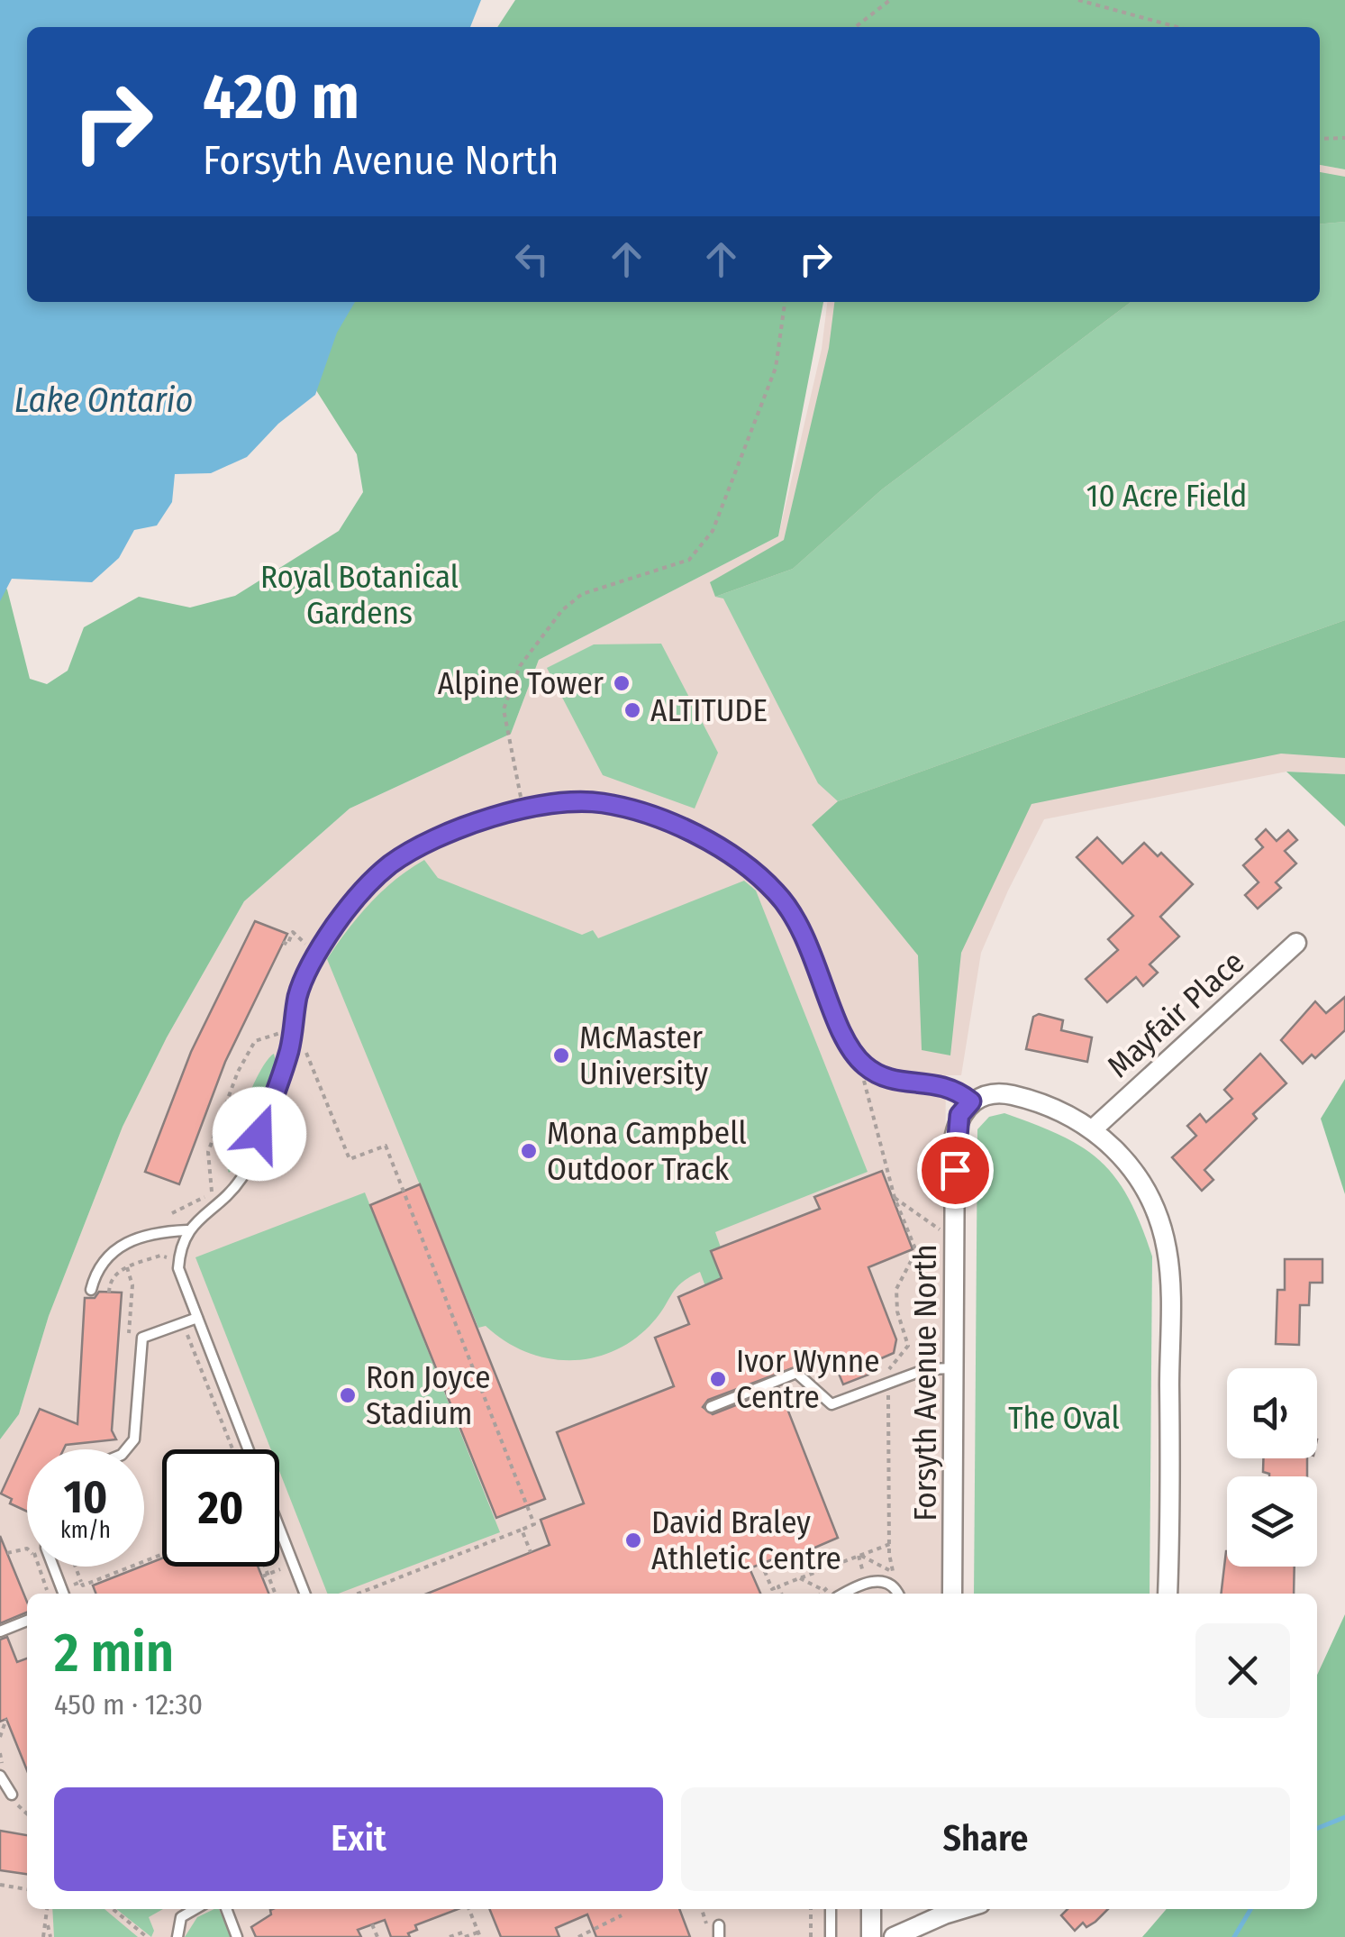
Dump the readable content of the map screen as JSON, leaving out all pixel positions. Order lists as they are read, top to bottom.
{
  "streets": {
    "street": ["Mayfair Place", "Forsyth Avenue North"]
  },
  "water": ["Lake Ontario"],
  "parks": ["10 Acre Field", "Royal Botanical Gardens", "The Oval"],
  "places": [
    "Alpine Tower",
    "ALTITUDE",
    "McMaster University",
    "Mona Campbell Outdoor Track",
    "Ivor Wynne Centre",
    "Ron Joyce Stadium",
    "David Braley Athletic Centre"
  ],
  "page": {
    "turn": ["420 m", "Forsyth Avenue North"],
    "speed": "10 km/h",
    "limit": "20",
    "heading": ["2 min", "450 m · 12:30"],
    "buttons": ["Exit", "Share"]
  }
}
